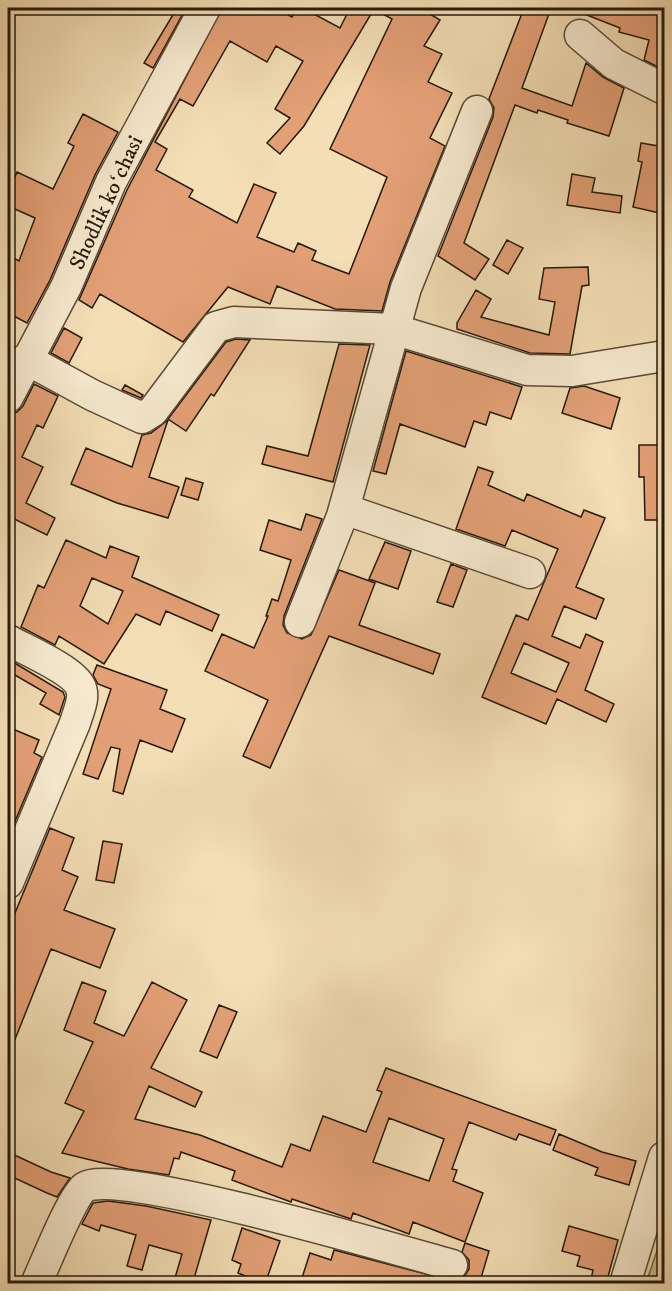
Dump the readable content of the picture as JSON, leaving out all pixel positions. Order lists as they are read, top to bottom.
{
  "streets": {
    "street": ["Shodlik koʻchasi"]
  }
}
